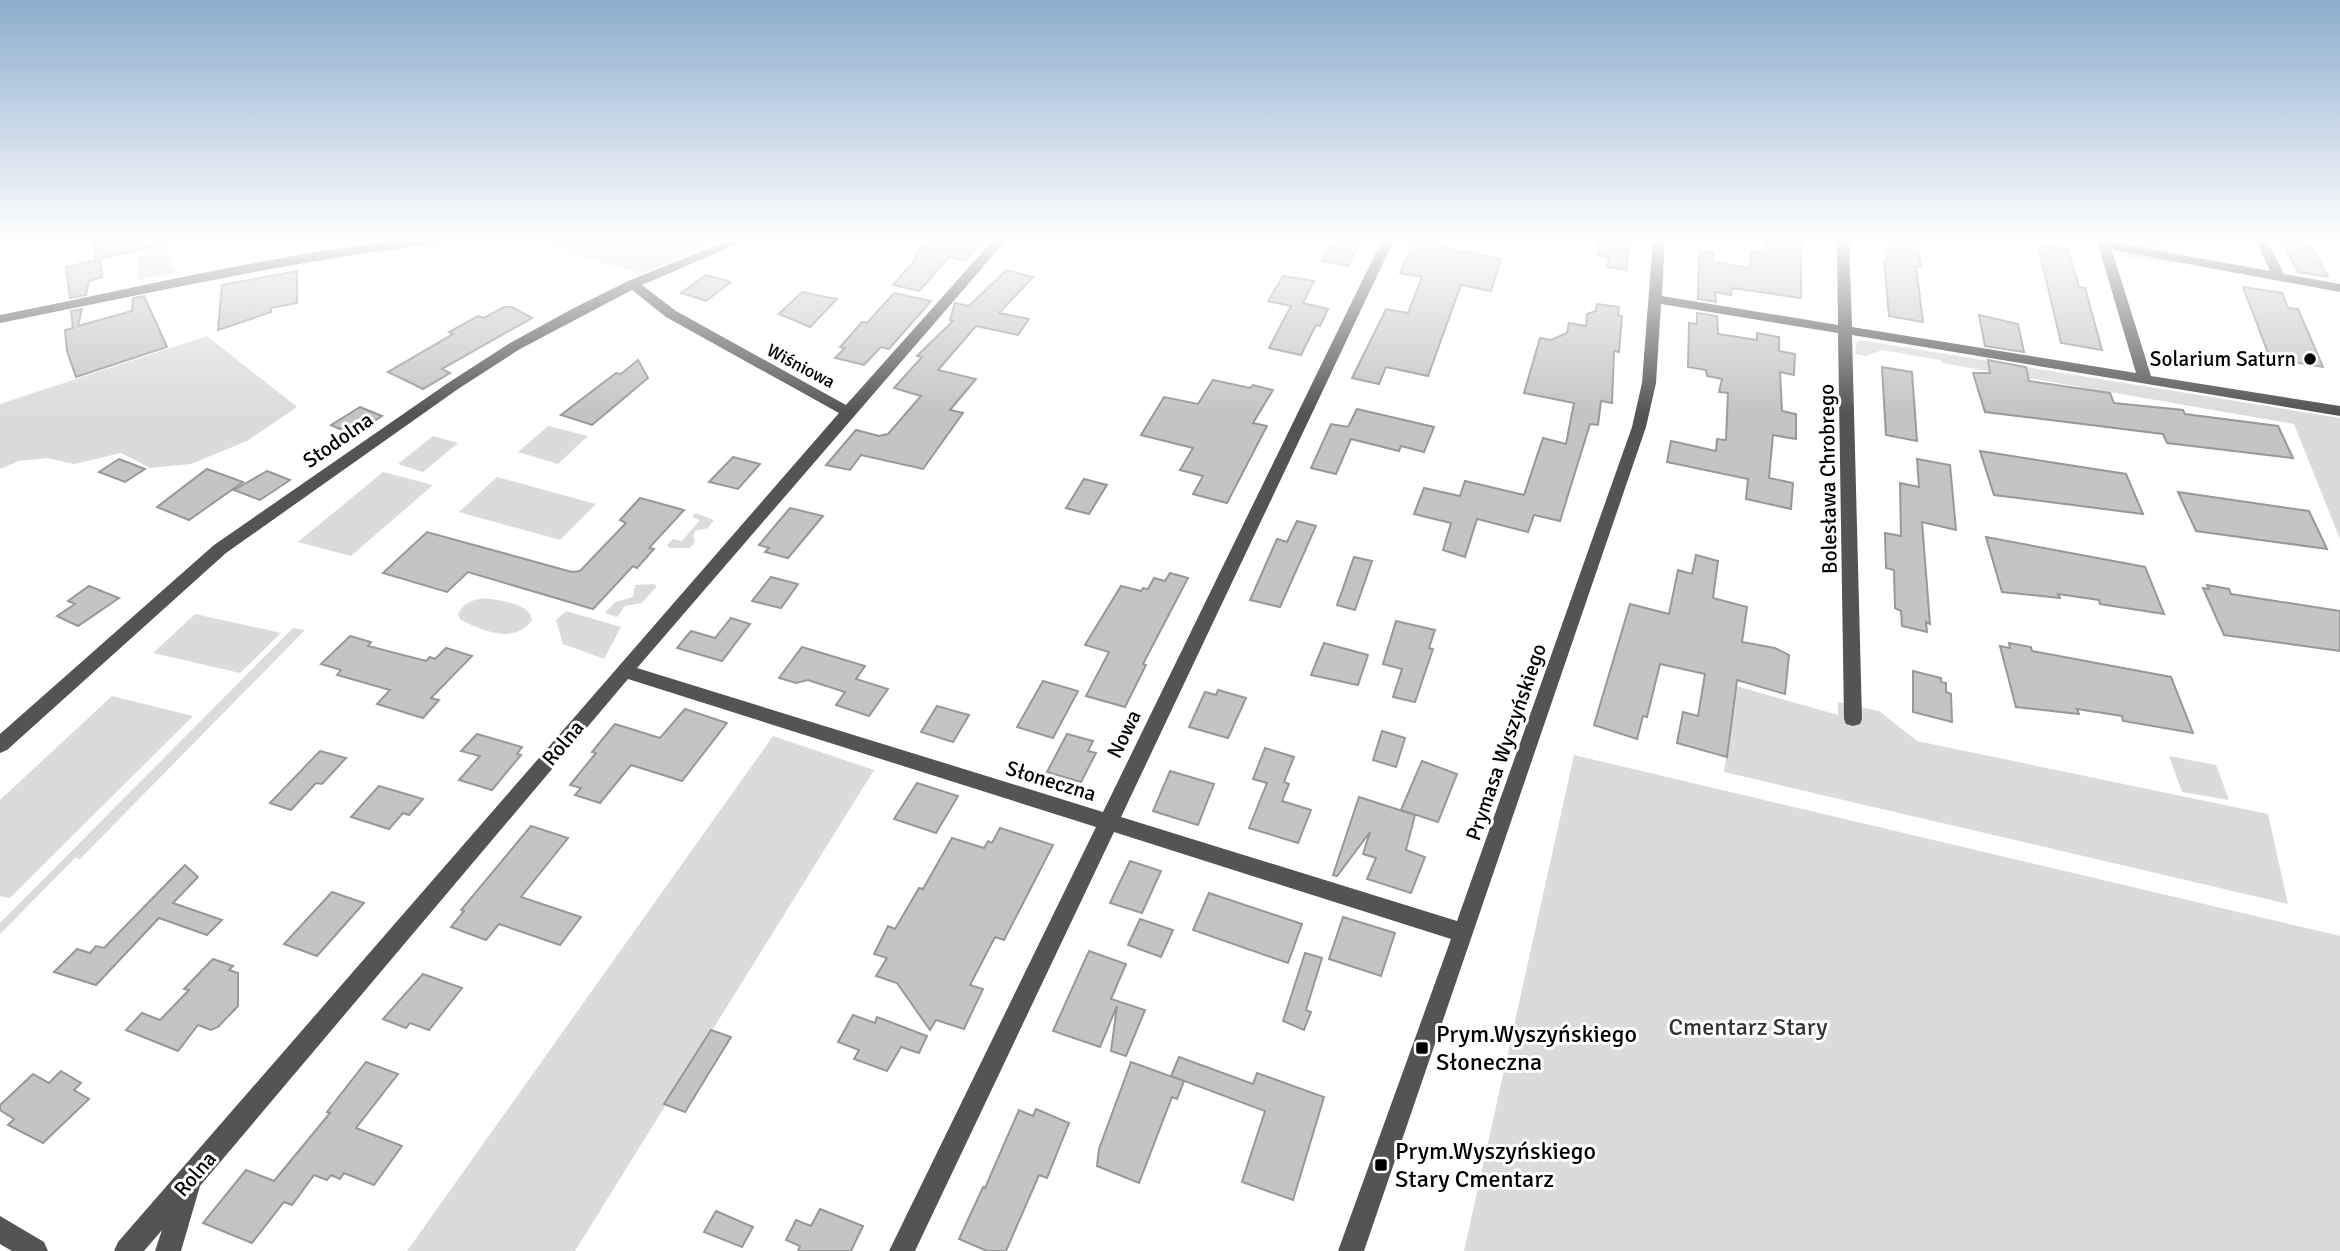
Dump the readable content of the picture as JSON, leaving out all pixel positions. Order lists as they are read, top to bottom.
{
  "streets": {
    "street": [
      "Wiśniowa",
      "Stodolna",
      "Bolesława Chrobrego",
      "Nowa",
      "Prymasa Wyszyńskiego",
      "Rolna",
      "Słoneczna"
    ]
  },
  "crossings": [
    ["Wiśniowa", "Rolna"],
    ["Nowa", "Słoneczna"],
    ["Prymasa Wyszyńskiego", "Słoneczna"],
    ["Rolna", "Słoneczna"]
  ],
  "parks": ["Cmentarz Stary"],
  "places": {
    "other": ["Solarium Saturn"],
    "transit": ["Prym.Wyszyńskiego Słoneczna", "Prym.Wyszyńskiego Stary Cmentarz"]
  }
}
